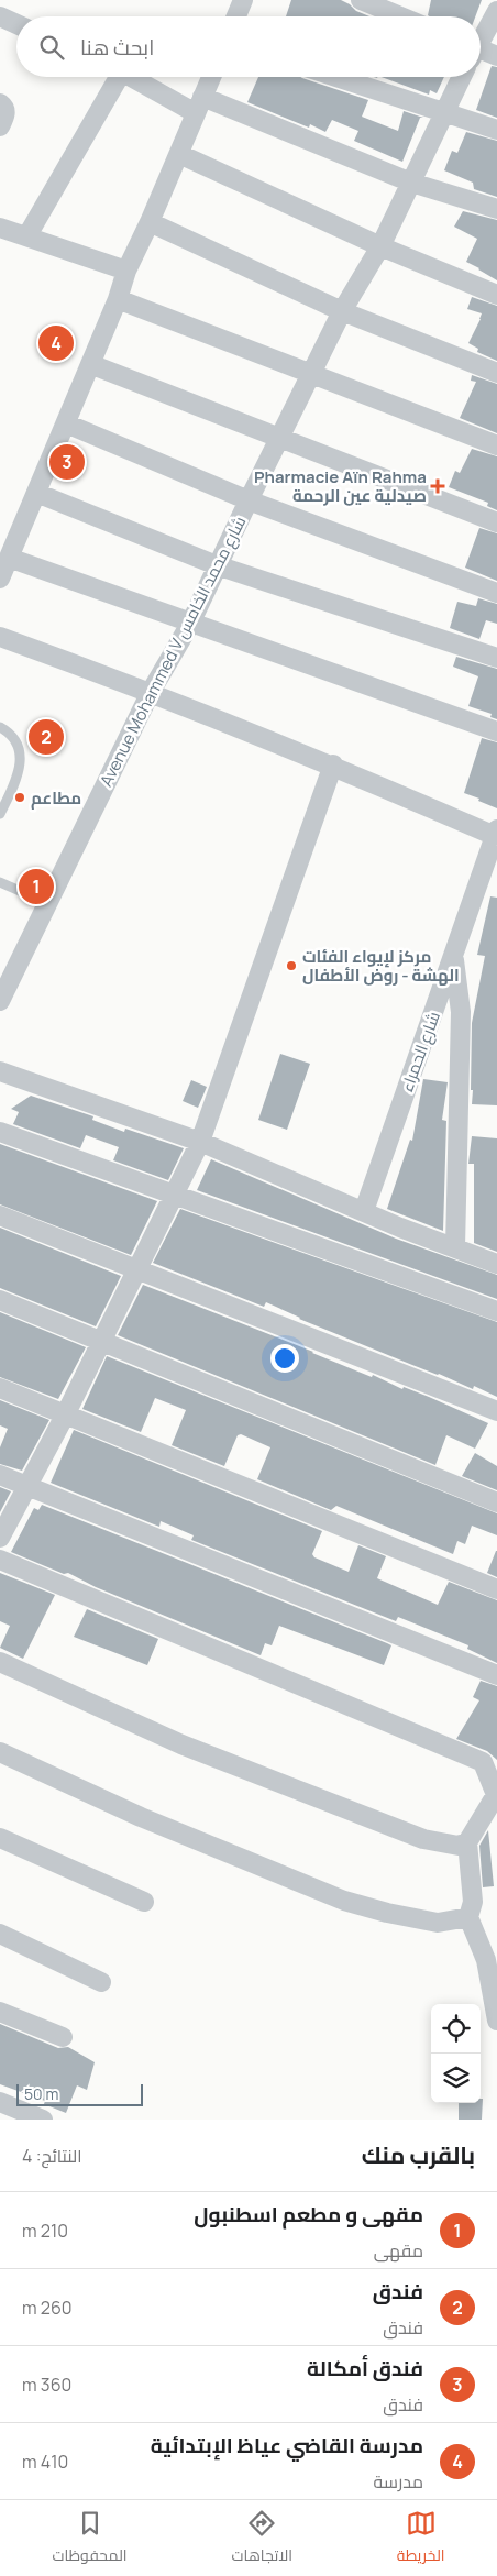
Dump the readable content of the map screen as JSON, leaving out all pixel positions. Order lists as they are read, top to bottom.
{
  "streets": {
    "street": ["Avenue Mohammed V شارع محمد الخامس", "شارع الحمراء"]
  },
  "places": {
    "health": ["Pharmacie Aïn Rahma صيدلية عين الرحمة"],
    "other": ["مطاعم", "مركز لإيواء الفئات الهشة - روض الأطفال"]
  },
  "scale_bar": "50 m",
  "page": {
    "search": "ابحث هنا",
    "pins": [
      "4",
      "3",
      "2",
      "1"
    ],
    "scale": "50 m",
    "heading": ["بالقرب منك", "النتائج: 4"],
    "list": [
      {
        "mark": "1",
        "name": "مقهى و مطعم اسطنبول",
        "note": "مقهى",
        "value": "210 m"
      },
      {
        "mark": "2",
        "name": "فندق",
        "note": "فندق",
        "value": "260 m"
      },
      {
        "mark": "3",
        "name": "فندق أمكالة",
        "note": "فندق",
        "value": "360 m"
      },
      {
        "mark": "4",
        "name": "مدرسة القاضي عياظ الإبتدائية",
        "note": "مدرسة",
        "value": "410 m"
      }
    ],
    "nav": ["الخريطة", "الاتجاهات", "المحفوظات"]
  }
}
